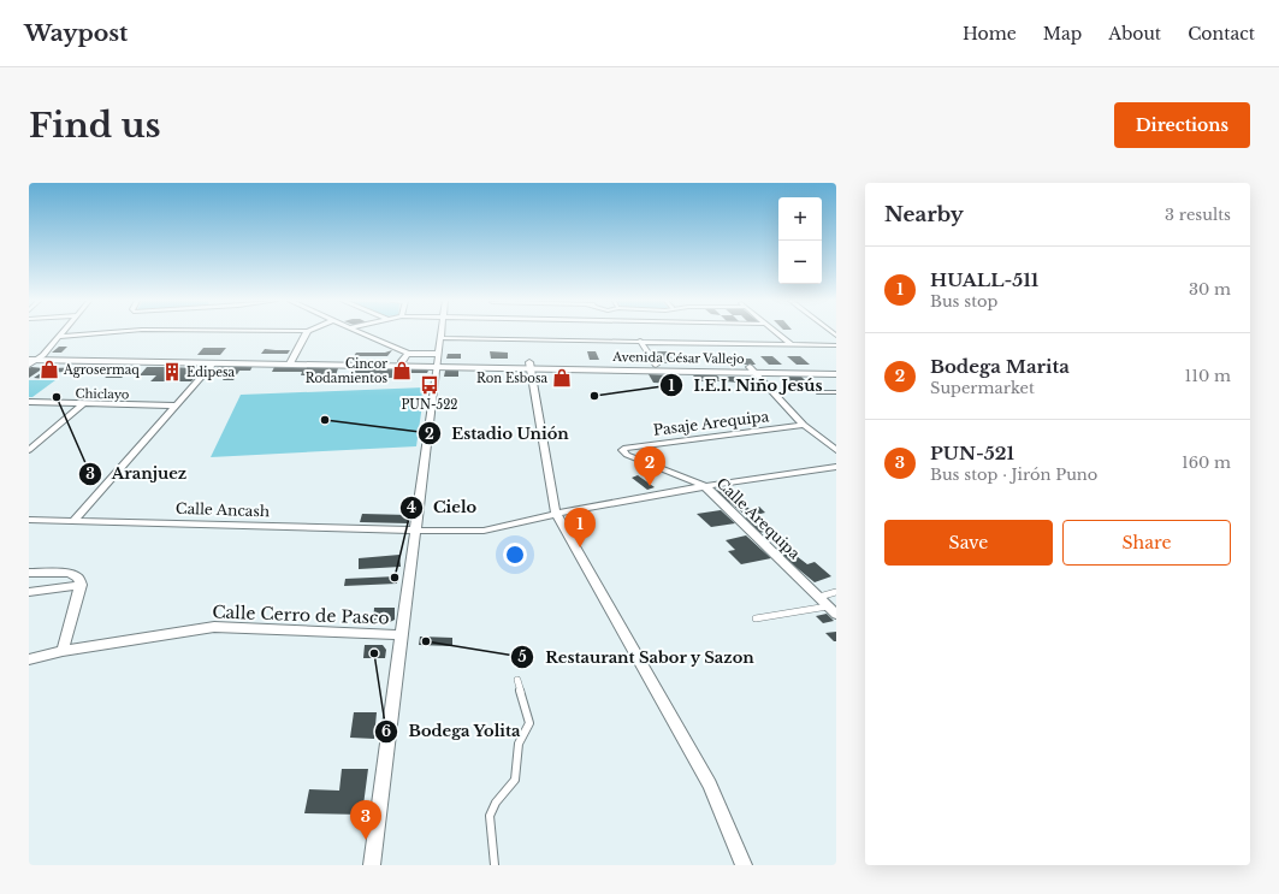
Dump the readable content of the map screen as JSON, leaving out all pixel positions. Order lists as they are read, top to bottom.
{
  "streets": {
    "main road": ["Avenida César Vallejo"],
    "street": [
      "Chiclayo",
      "Pasaje Arequipa",
      "Calle Ancash",
      "Calle Arequipa",
      "Calle Cerro de Pasco"
    ]
  },
  "crossings": [
    ["Pasaje Arequipa", "Calle Arequipa"],
    ["Calle Ancash", "Calle Arequipa"]
  ],
  "places": {
    "shop": ["Agrosermaq", "Cincor Rodamientos", "Ron Esbosa"],
    "building": ["Edipesa"],
    "bus stop": ["PUN-522"],
    "other": [
      "I.E.I. Niño Jesús",
      "Aranjuez",
      "Estadio Unión",
      "Cielo",
      "Restaurant Sabor y Sazon",
      "Bodega Yolita"
    ]
  },
  "page": {
    "header": "Waypost",
    "nav": [
      "Home",
      "Map",
      "About",
      "Contact"
    ],
    "buttons": [
      "Directions",
      ["Save", "Share"]
    ],
    "title": "Find us",
    "heading": ["Nearby", "3 results"],
    "map_buttons": ["+", "−"],
    "list": [
      {
        "mark": "1",
        "name": "HUALL-511",
        "note": "Bus stop",
        "value": "30 m"
      },
      {
        "mark": "2",
        "name": "Bodega Marita",
        "note": "Supermarket",
        "value": "110 m"
      },
      {
        "mark": "3",
        "name": "PUN-521",
        "note": "Bus stop · Jirón Puno",
        "value": "160 m"
      }
    ],
    "pins": ["2", "1", "3"]
  }
}
